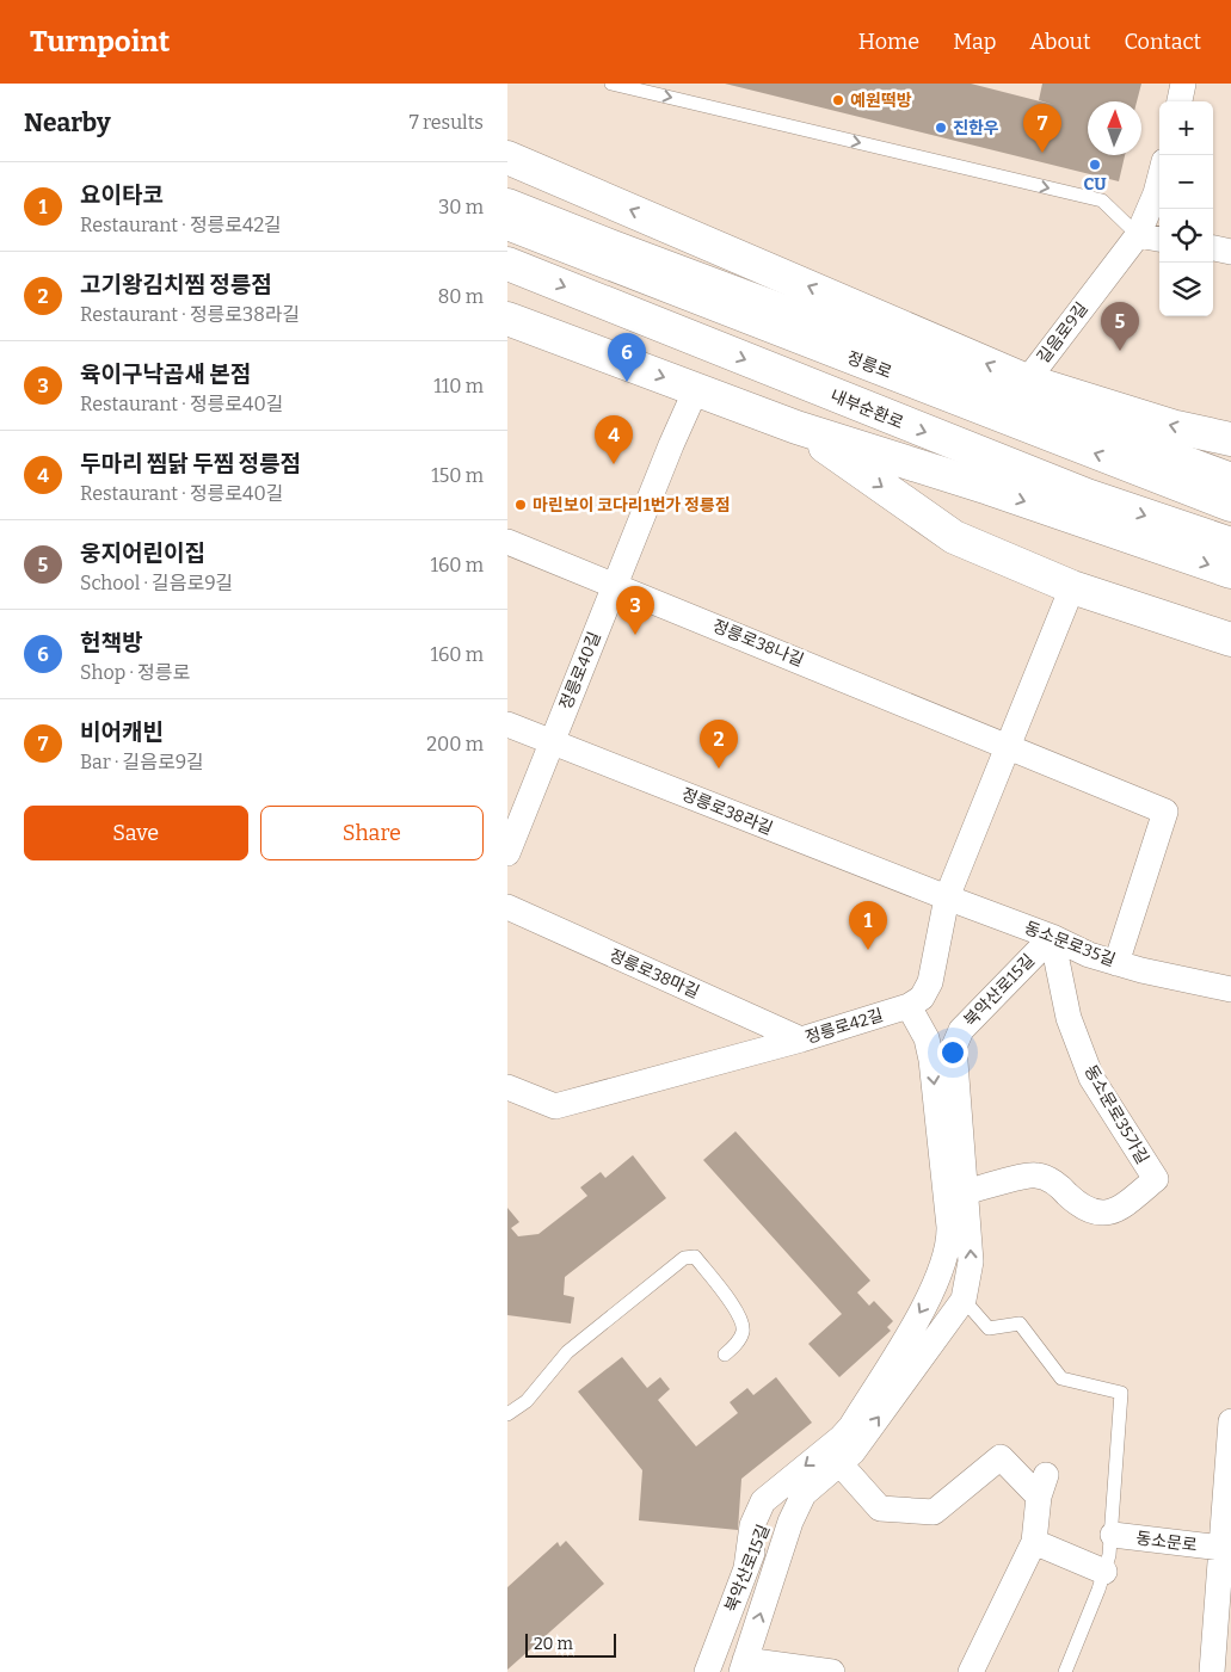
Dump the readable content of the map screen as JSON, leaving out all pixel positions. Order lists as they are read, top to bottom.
{
  "streets": {
    "main road": ["정릉로", "내부순환로"],
    "street": [
      "길음로9길",
      "정릉로38나길",
      "정릉로40길",
      "정릉로38라길",
      "동소문로35길",
      "정릉로38마길",
      "북악산로15길",
      "정릉로42길",
      "동소문로35가길",
      "동소문로"
    ]
  },
  "crossings": [
    ["정릉로38나길", "정릉로40길"],
    ["정릉로38나길", "정릉로42길"],
    ["정릉로40길", "정릉로38라길"],
    ["정릉로38라길", "동소문로35길"],
    ["정릉로38라길", "정릉로42길"],
    ["동소문로35길", "북악산로15길"],
    ["동소문로35길", "정릉로42길"],
    ["동소문로35길", "동소문로35가길"],
    ["정릉로38마길", "정릉로42길"],
    ["북악산로15길", "동소문로35가길"]
  ],
  "places": [
    "예원떡방",
    "진한우",
    "CU",
    "마린보이 코다리1번가 정릉점"
  ],
  "scale_bar": "20 m",
  "north": "top",
  "page": {
    "header": "Turnpoint",
    "nav": [
      "Home",
      "Map",
      "About",
      "Contact"
    ],
    "heading": ["Nearby", "7 results"],
    "map_buttons": ["+", "−"],
    "pins": [
      "7",
      "5",
      "6",
      "4",
      "3",
      "2",
      "1"
    ],
    "list": [
      {
        "mark": "1",
        "name": "요이타코",
        "note": "Restaurant · 정릉로42길",
        "value": "30 m"
      },
      {
        "mark": "2",
        "name": "고기왕김치찜 정릉점",
        "note": "Restaurant · 정릉로38라길",
        "value": "80 m"
      },
      {
        "mark": "3",
        "name": "육이구낙곱새 본점",
        "note": "Restaurant · 정릉로40길",
        "value": "110 m"
      },
      {
        "mark": "4",
        "name": "두마리 찜닭 두찜 정릉점",
        "note": "Restaurant · 정릉로40길",
        "value": "150 m"
      },
      {
        "mark": "5",
        "name": "웅지어린이집",
        "note": "School · 길음로9길",
        "value": "160 m"
      },
      {
        "mark": "6",
        "name": "헌책방",
        "note": "Shop · 정릉로",
        "value": "160 m"
      },
      {
        "mark": "7",
        "name": "비어캐빈",
        "note": "Bar · 길음로9길",
        "value": "200 m"
      }
    ],
    "buttons": ["Save", "Share"],
    "scale": "20 m"
  }
}
